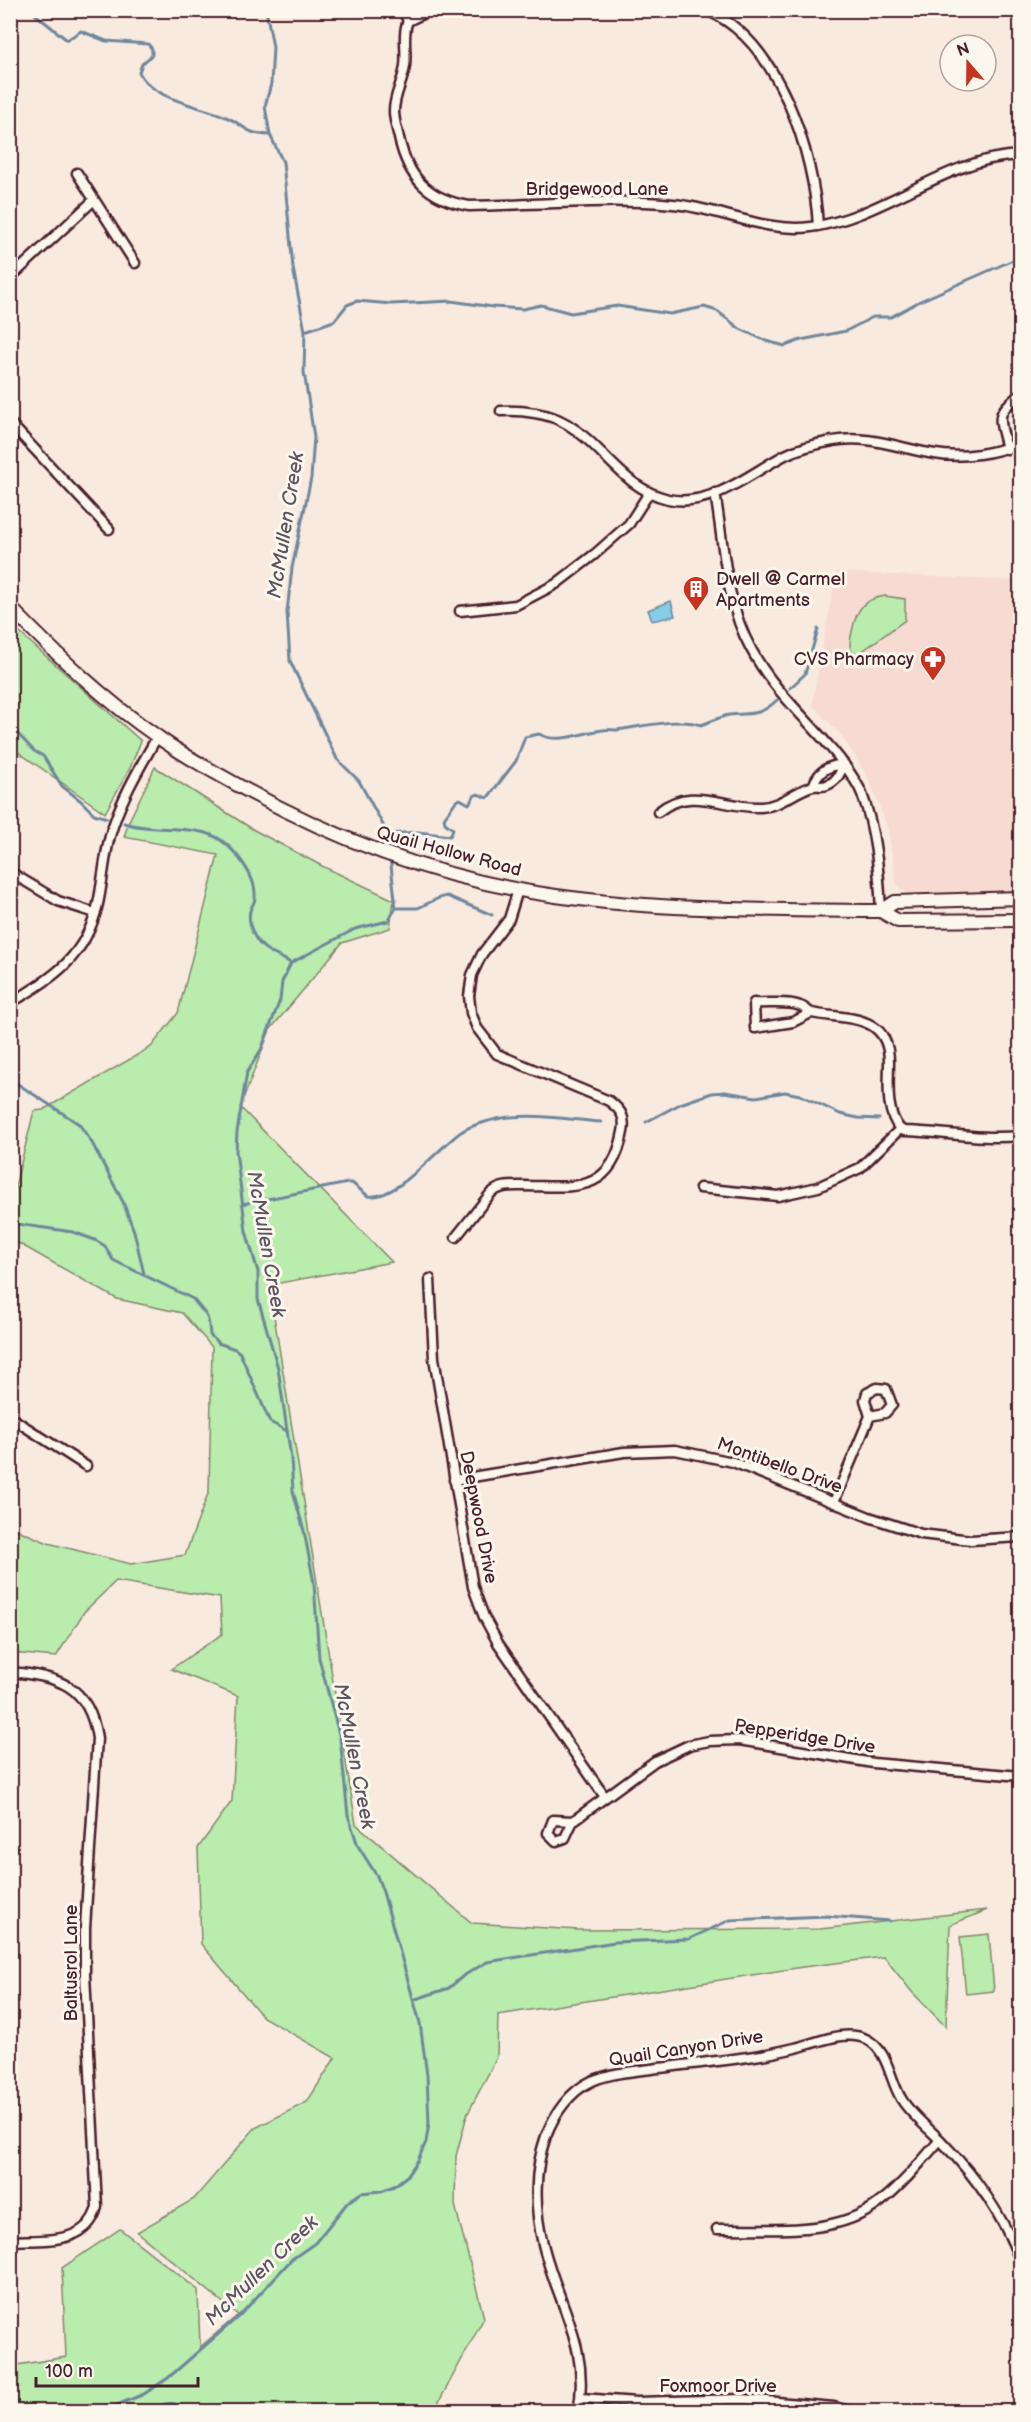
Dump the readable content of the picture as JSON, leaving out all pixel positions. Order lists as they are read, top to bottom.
{
  "streets": {
    "main road": ["Quail Hollow Road"],
    "street": [
      "Bridgewood Lane",
      "Montibello Drive",
      "Deepwood Drive",
      "Pepperidge Drive",
      "Baltusrol Lane",
      "Quail Canyon Drive",
      "Foxmoor Drive"
    ]
  },
  "crossings": [
    ["Montibello Drive", "Deepwood Drive"],
    ["Deepwood Drive", "Pepperidge Drive"],
    ["Quail Canyon Drive", "Foxmoor Drive"]
  ],
  "water": ["McMullen Creek"],
  "places": {
    "building": ["Dwell @ Carmel Apartments"],
    "pharmacy": ["CVS Pharmacy"]
  },
  "scale_bar": "100 m",
  "north": "top"
}
